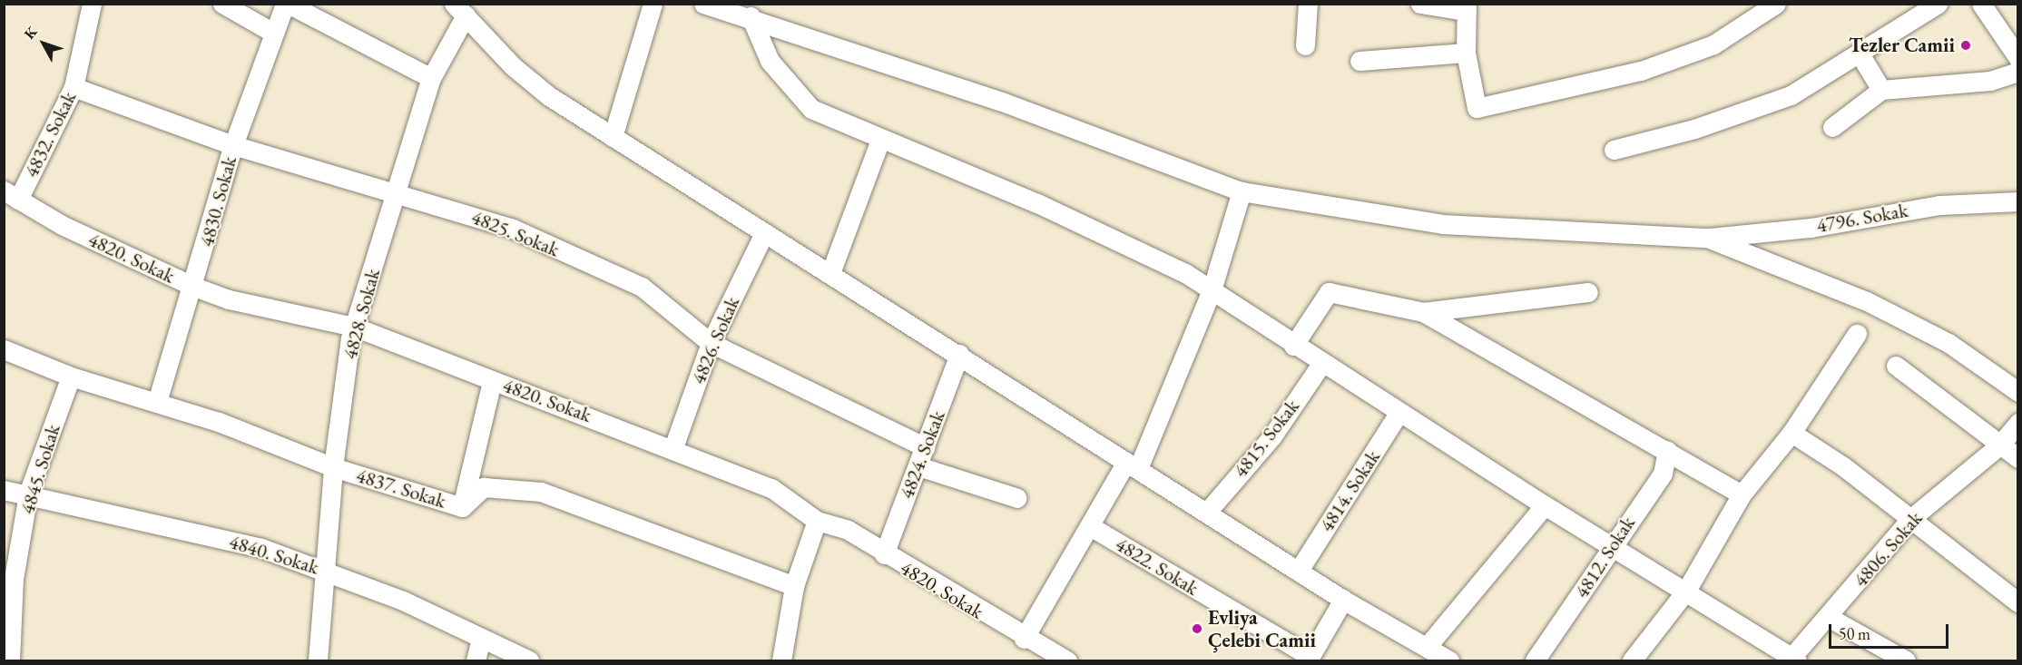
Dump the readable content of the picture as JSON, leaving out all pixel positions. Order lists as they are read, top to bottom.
{
  "streets": {
    "street": [
      "4832. Sokak",
      "4830. Sokak",
      "4796. Sokak",
      "4825. Sokak",
      "4820. Sokak",
      "4828. Sokak",
      "4826. Sokak",
      "4815. Sokak",
      "4824. Sokak",
      "4845. Sokak",
      "4837. Sokak",
      "4814. Sokak",
      "4806. Sokak",
      "4840. Sokak",
      "4812. Sokak",
      "4822. Sokak"
    ]
  },
  "crossings": [
    ["4832. Sokak", "4825. Sokak"],
    ["4832. Sokak", "4820. Sokak"],
    ["4830. Sokak", "4825. Sokak"],
    ["4830. Sokak", "4820. Sokak"],
    ["4830. Sokak", "4837. Sokak"],
    ["4825. Sokak", "4828. Sokak"],
    ["4825. Sokak", "4826. Sokak"],
    ["4825. Sokak", "4824. Sokak"],
    ["4820. Sokak", "4828. Sokak"],
    ["4820. Sokak", "4826. Sokak"],
    ["4820. Sokak", "4824. Sokak"],
    ["4828. Sokak", "4837. Sokak"],
    ["4828. Sokak", "4840. Sokak"],
    ["4845. Sokak", "4837. Sokak"],
    ["4845. Sokak", "4840. Sokak"]
  ],
  "places": ["Tezler Camii", "Evliya Çelebi Camii"],
  "scale_bar": "50 m",
  "north": "top left"
}
